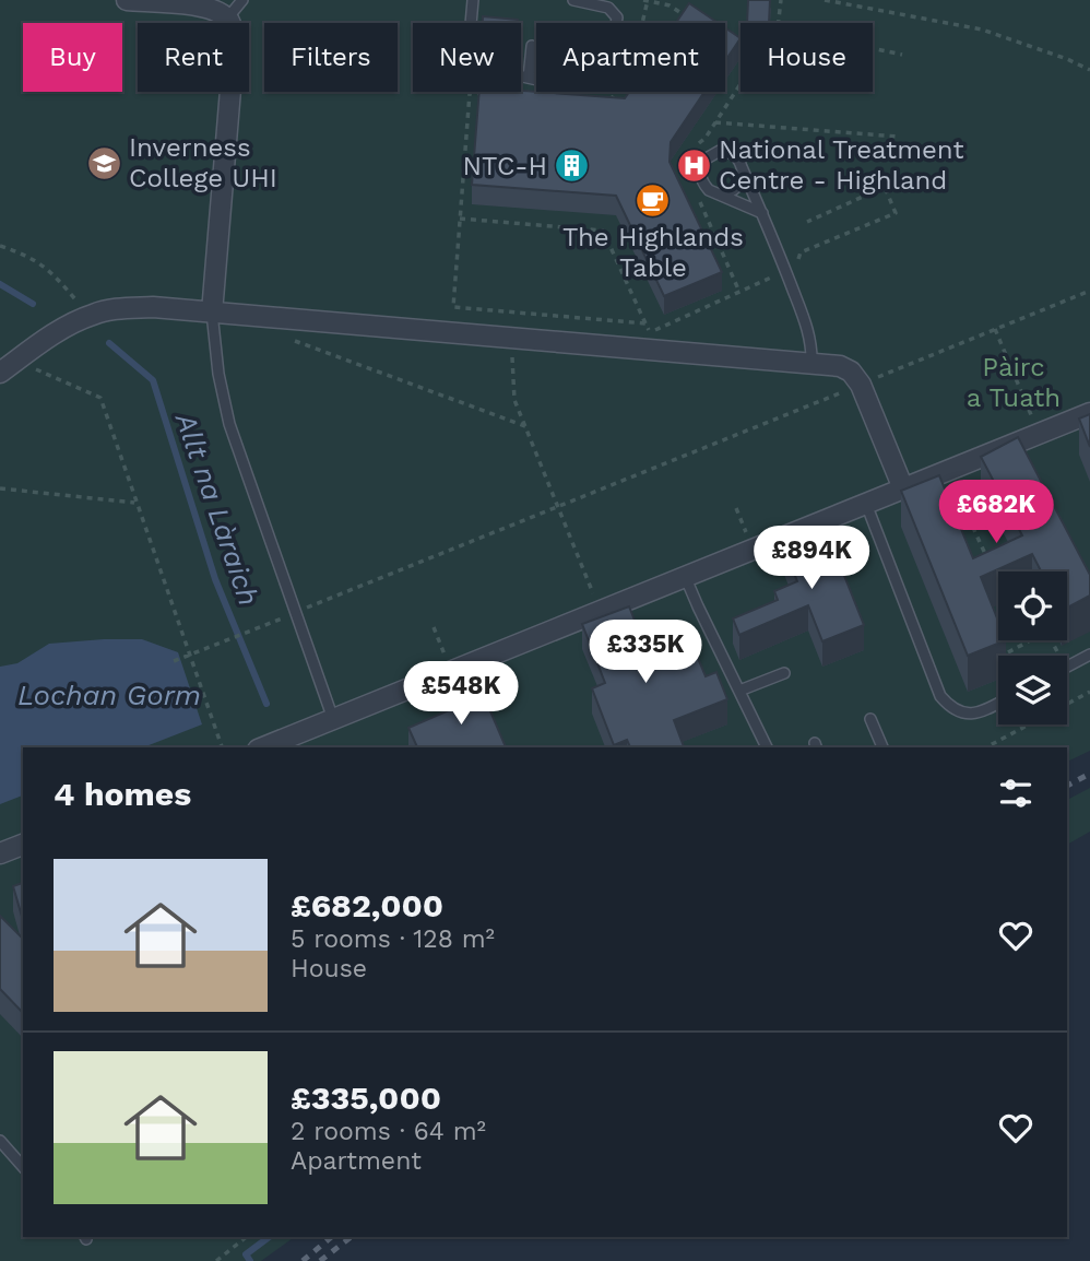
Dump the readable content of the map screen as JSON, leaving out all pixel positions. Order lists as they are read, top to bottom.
{
  "water": ["Allt na Làraich", "Lochan Gorm"],
  "parks": ["Pàirc a Tuath"],
  "places": {
    "school or university": ["Inverness College UHI"],
    "hospital": ["National Treatment Centre - Highland"],
    "building": ["NTC-H"],
    "cafe": ["The Highlands Table"]
  },
  "page": {
    "chip": [
      "Buy",
      "Rent",
      "Filters",
      "New",
      "Apartment",
      "House"
    ],
    "price": [
      "£682K",
      "£894K",
      "£335K",
      "£548K"
    ],
    "heading": "4 homes",
    "list": [
      {
        "name": "£682,000",
        "note": "5 rooms · 128 m² · House"
      },
      {
        "name": "£335,000",
        "note": "2 rooms · 64 m² · Apartment"
      }
    ]
  }
}
